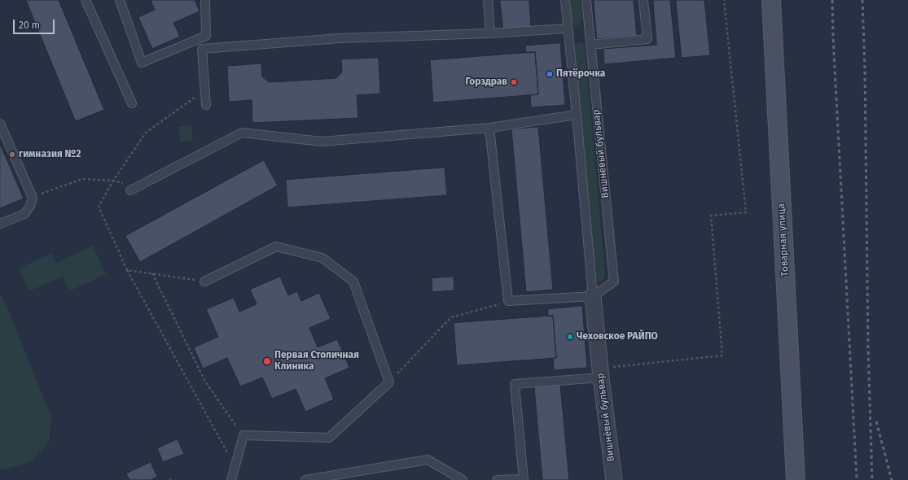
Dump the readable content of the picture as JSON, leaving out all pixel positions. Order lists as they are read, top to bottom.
{
  "streets": {
    "street": ["Вишнёвый бульвар", "Товарная улица"]
  },
  "places": [
    "Пятёрочка",
    "Горздрав",
    "гимназия №2",
    "Чеховское РАЙПО",
    "Первая Столичная Клиника"
  ],
  "scale_bar": "20 m"
}
